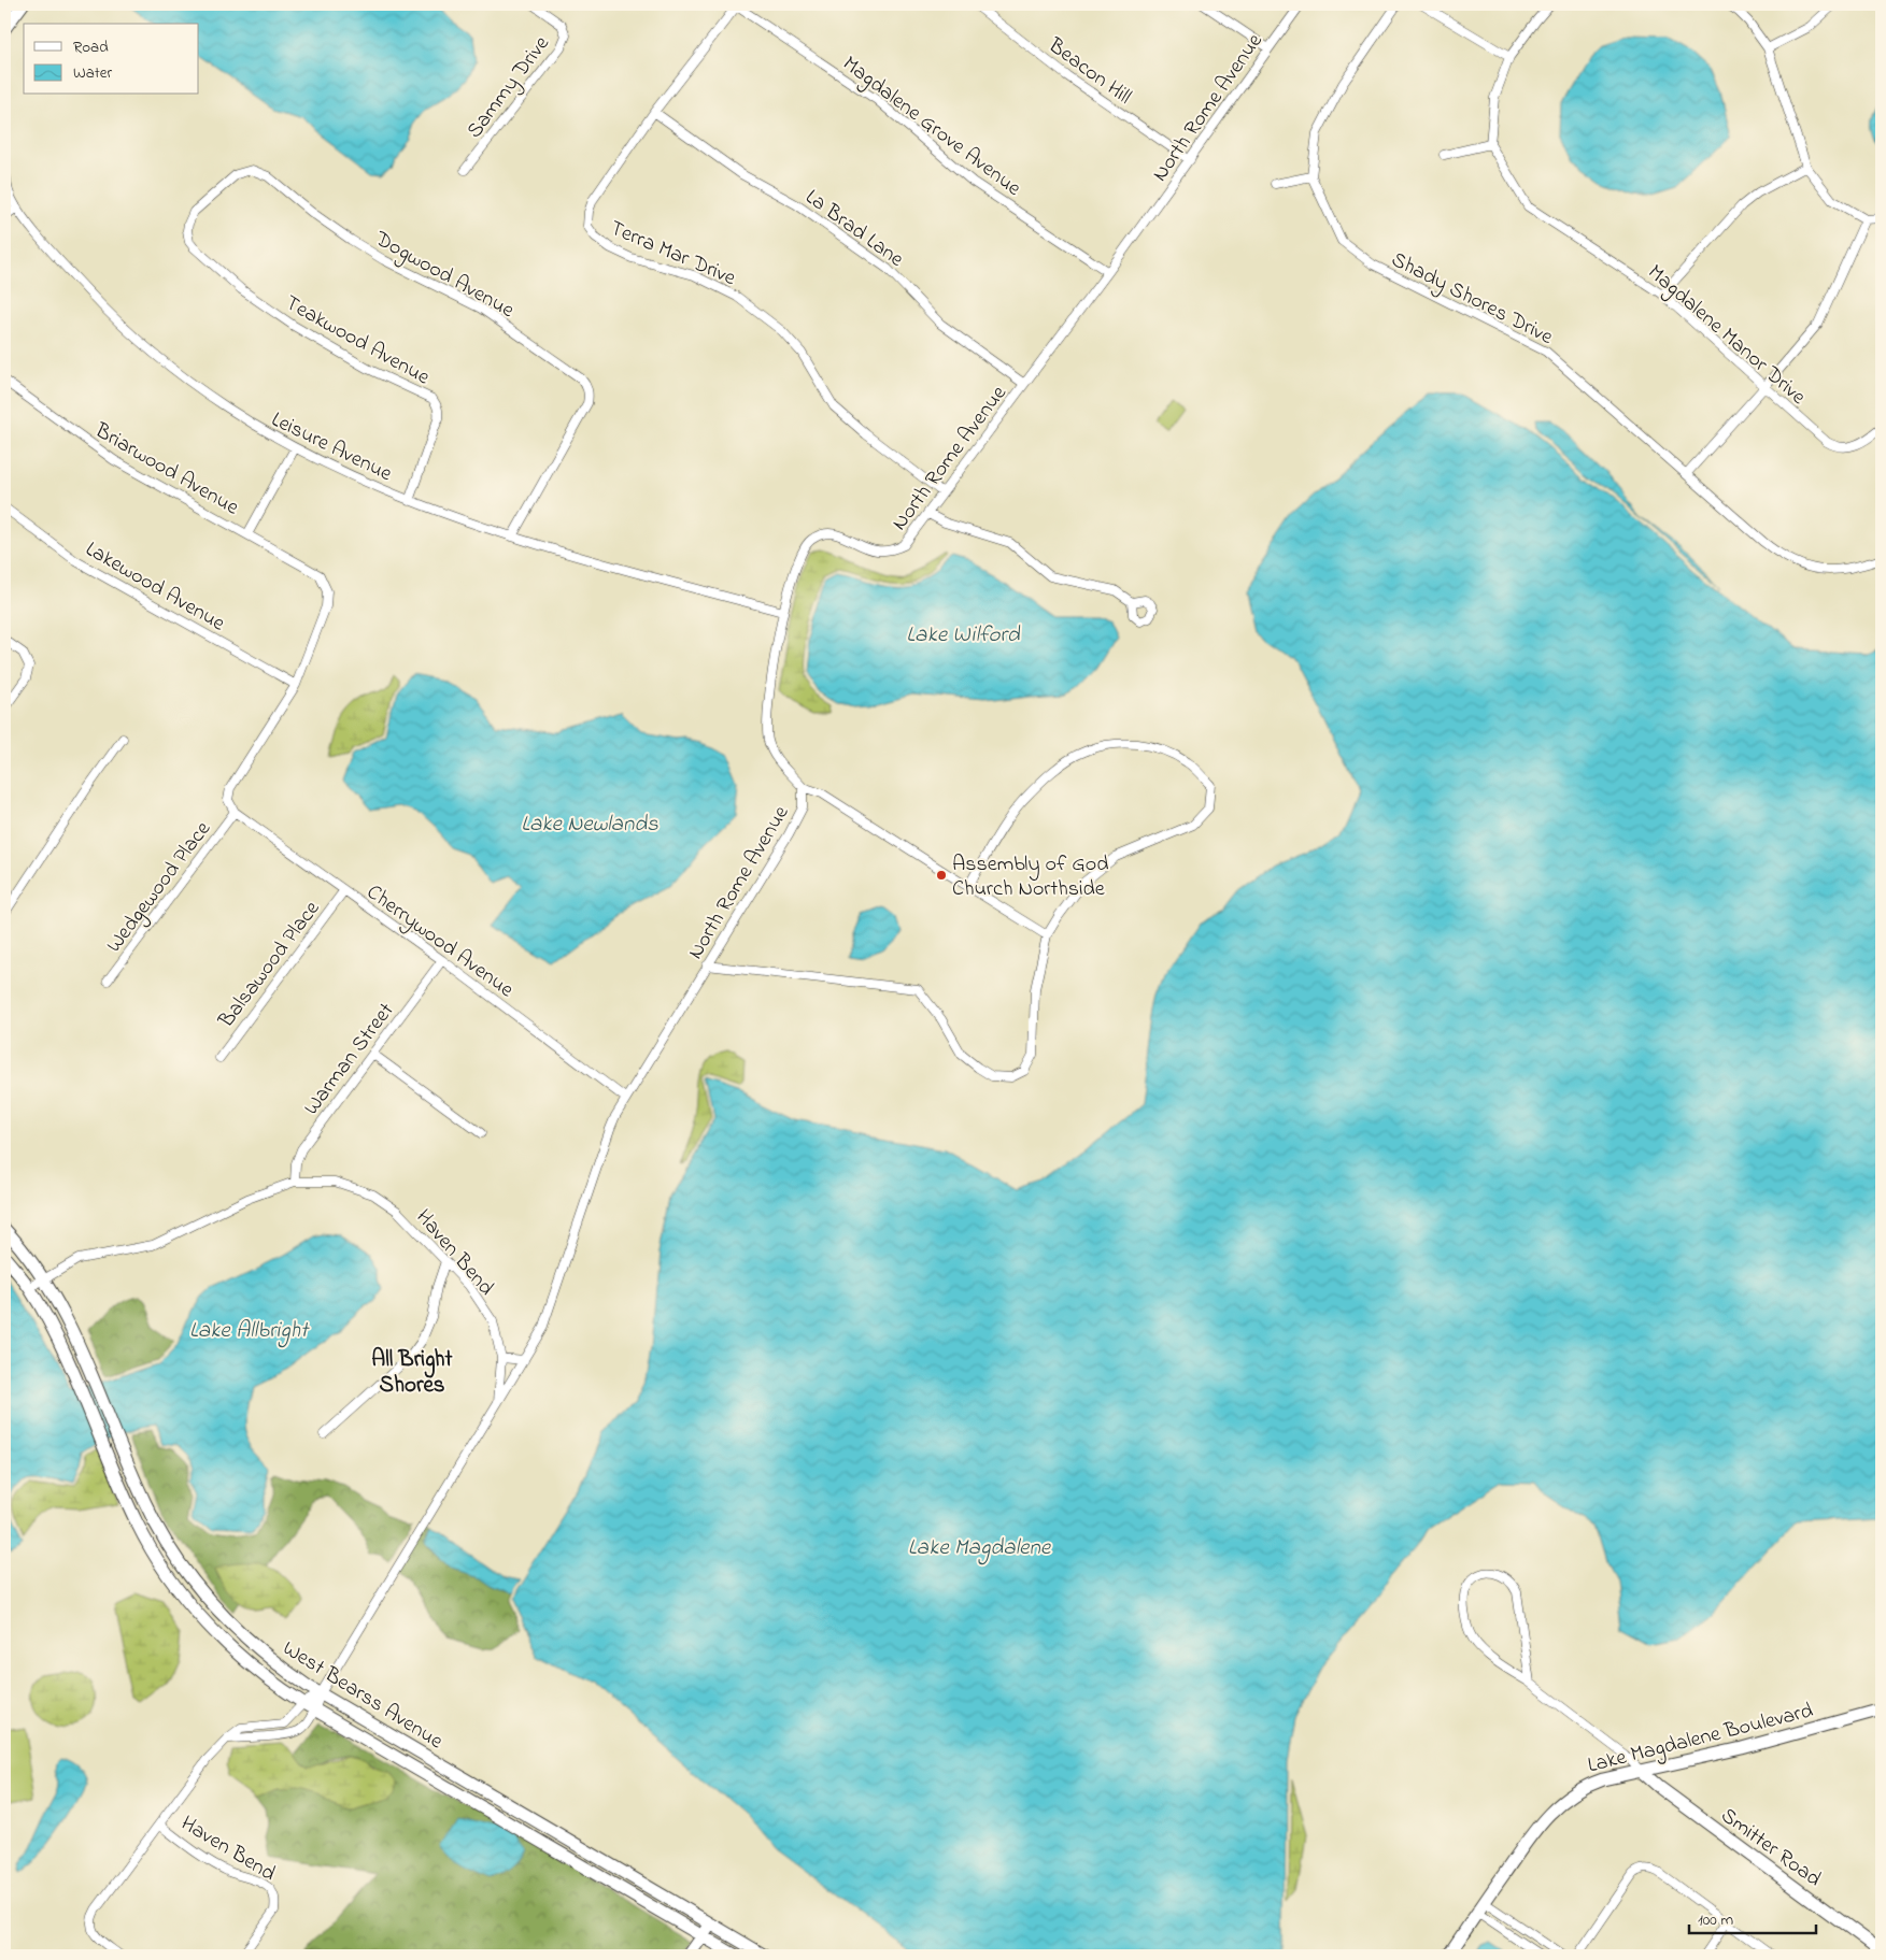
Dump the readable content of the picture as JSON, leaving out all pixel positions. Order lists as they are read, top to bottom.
{
  "streets": {
    "main road": ["West Bearss Avenue", "Lake Magdalene Boulevard", "Smitter Road"],
    "street": [
      "Beacon Hill",
      "Sammy Drive",
      "North Rome Avenue",
      "Magdalene Grove Avenue",
      "La Brad Lane",
      "Terra Mar Drive",
      "Dogwood Avenue",
      "Shady Shores Drive",
      "Magdalene Manor Drive",
      "Teakwood Avenue",
      "Leisure Avenue",
      "Briarwood Avenue",
      "Lakewood Avenue",
      "Wedgewood Place",
      "Cherrywood Avenue",
      "Balsawood Place",
      "Warman Street",
      "Haven Bend"
    ]
  },
  "crossings": [
    ["Beacon Hill", "North Rome Avenue"],
    ["North Rome Avenue", "Magdalene Grove Avenue"],
    ["North Rome Avenue", "La Brad Lane"],
    ["North Rome Avenue", "Terra Mar Drive"],
    ["North Rome Avenue", "Leisure Avenue"],
    ["North Rome Avenue", "Cherrywood Avenue"],
    ["North Rome Avenue", "Haven Bend"],
    ["Magdalene Grove Avenue", "Terra Mar Drive"],
    ["La Brad Lane", "Terra Mar Drive"],
    ["Dogwood Avenue", "Teakwood Avenue"],
    ["Dogwood Avenue", "Leisure Avenue"],
    ["Teakwood Avenue", "Leisure Avenue"],
    ["Briarwood Avenue", "Lakewood Avenue"],
    ["Wedgewood Place", "Cherrywood Avenue"],
    ["Cherrywood Avenue", "Balsawood Place"],
    ["Cherrywood Avenue", "Warman Street"],
    ["Warman Street", "Haven Bend"],
    ["Haven Bend", "West Bearss Avenue"],
    ["Lake Magdalene Boulevard", "Smitter Road"]
  ],
  "districts": ["All Bright Shores"],
  "water": [
    "Lake Wilford",
    "Lake Newlands",
    "Lake Allbright",
    "Lake Magdalene"
  ],
  "places": ["Assembly of God Church Northside"],
  "legend": ["Road", "Water"],
  "scale_bar": "100 m"
}
